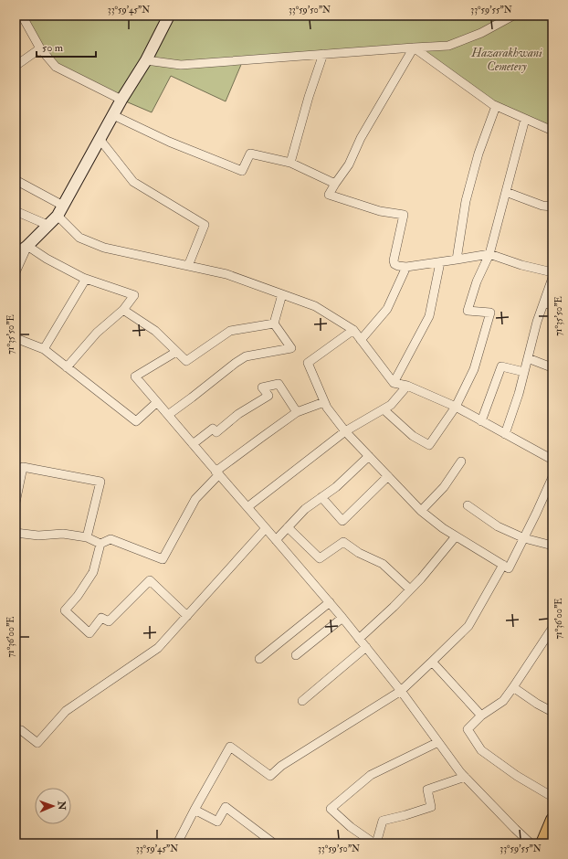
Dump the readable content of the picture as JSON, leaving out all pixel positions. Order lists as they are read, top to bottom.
{
  "parks": ["Hazarakhwani Cemetery"],
  "scale_bar": "50 m",
  "north": "right",
  "coordinates": [
    "33°59'45\"N",
    "33°59'50\"N",
    "33°59'55\"N",
    "71°35'50\"E",
    "71°36'00\"E"
  ]
}
